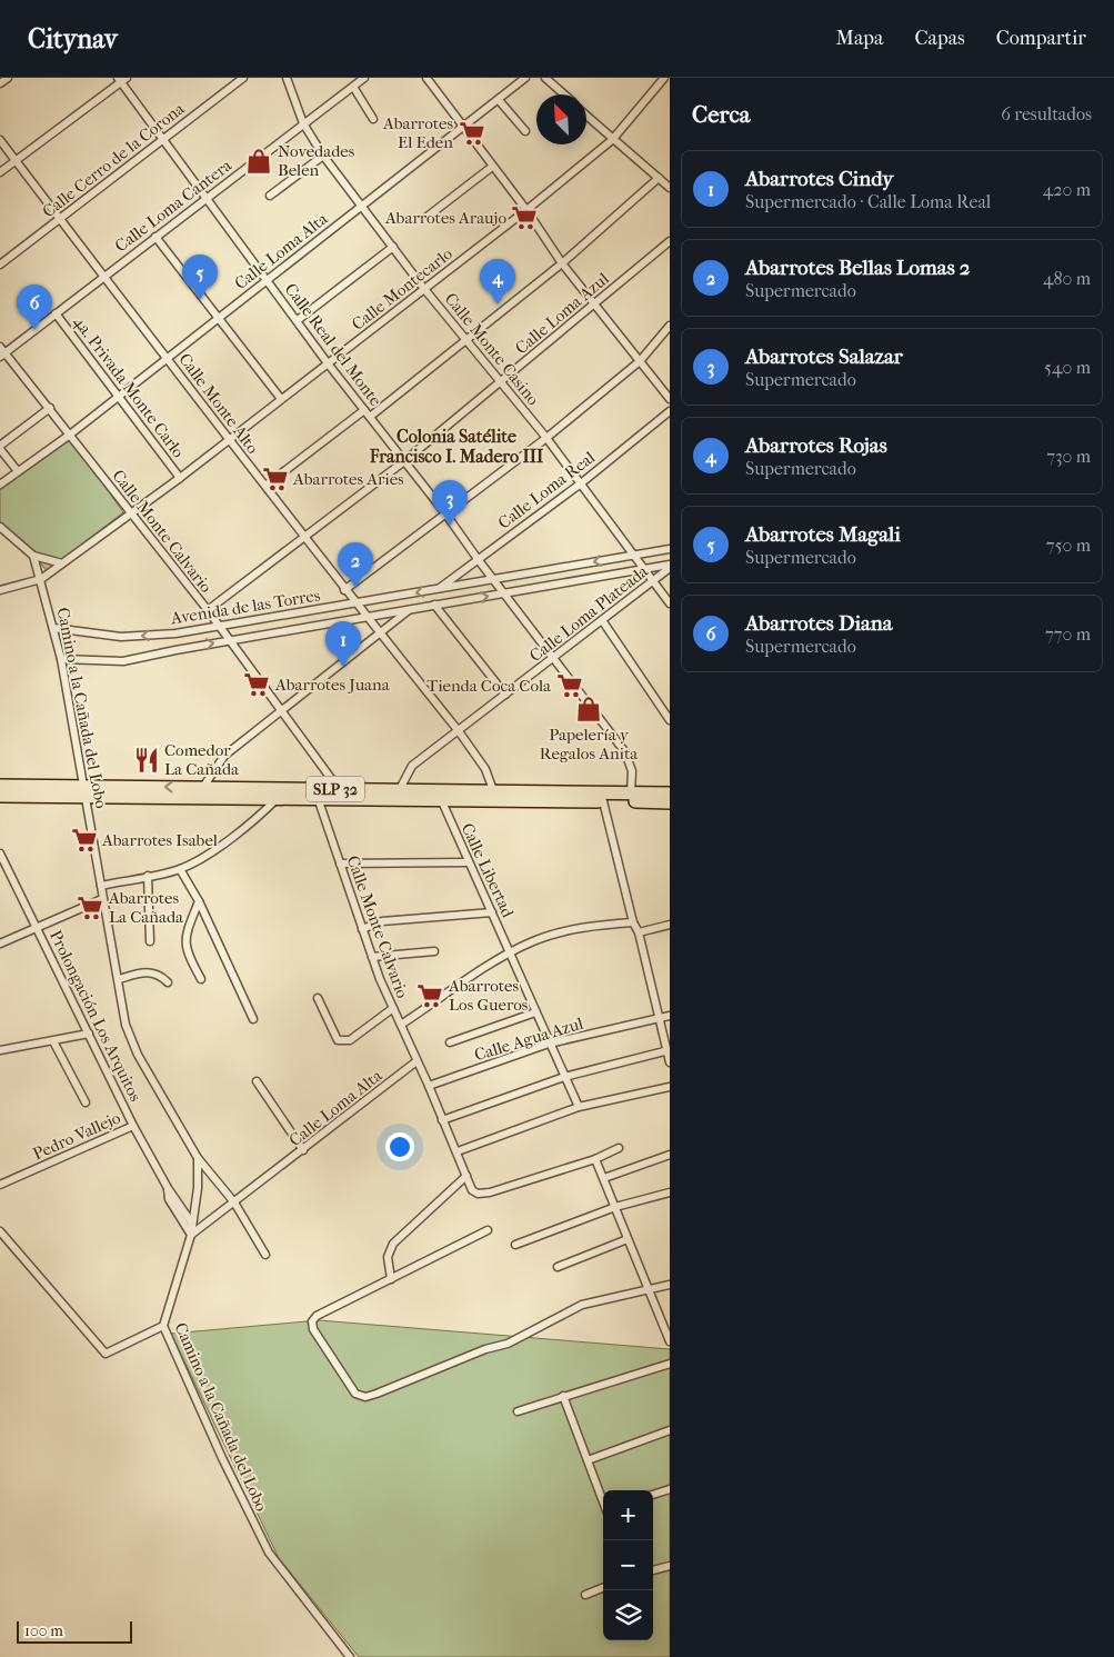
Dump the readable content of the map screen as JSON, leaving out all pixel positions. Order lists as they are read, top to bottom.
{
  "streets": {
    "highway": ["SLP 32"],
    "street": [
      "Calle Cerro de la Corona",
      "Calle Loma Cantera",
      "Calle Loma Alta",
      "Calle Montecarlo",
      "Calle Loma Azul",
      "Calle Real del Monte",
      "Calle Monte Casino",
      "4a. Privada Monte Carlo",
      "Calle Monte Alto",
      "Calle Loma Real",
      "Calle Monte Calvario",
      "Avenida de las Torres",
      "Calle Loma Plateada",
      "Camino a la Cañada del Lobo",
      "Calle Libertad",
      "Prolongación Los Arquitos",
      "Calle Agua Azul",
      "Pedro Vallejo"
    ]
  },
  "crossings": [
    ["Calle Cerro de la Corona", "Calle Real del Monte"],
    ["Calle Cerro de la Corona", "Calle Monte Alto"],
    ["Calle Loma Cantera", "Calle Real del Monte"],
    ["Calle Loma Cantera", "Calle Monte Casino"],
    ["Calle Loma Cantera", "4a. Privada Monte Carlo"],
    ["Calle Loma Cantera", "Calle Monte Alto"],
    ["Calle Loma Cantera", "Calle Monte Calvario"],
    ["Calle Loma Alta", "Calle Real del Monte"],
    ["Calle Loma Alta", "Calle Monte Casino"],
    ["Calle Loma Alta", "4a. Privada Monte Carlo"],
    ["Calle Loma Alta", "Calle Monte Alto"],
    ["Calle Loma Alta", "Calle Monte Calvario"],
    ["Calle Loma Alta", "Camino a la Cañada del Lobo"],
    ["Calle Loma Alta", "Prolongación Los Arquitos"],
    ["Calle Montecarlo", "Calle Real del Monte"],
    ["Calle Montecarlo", "Calle Monte Casino"],
    ["Calle Montecarlo", "4a. Privada Monte Carlo"],
    ["Calle Montecarlo", "Calle Monte Alto"],
    ["Calle Montecarlo", "Calle Monte Calvario"],
    ["Calle Montecarlo", "Camino a la Cañada del Lobo"],
    ["Calle Loma Azul", "Calle Real del Monte"],
    ["Calle Loma Azul", "Calle Monte Casino"],
    ["Calle Loma Azul", "Calle Monte Alto"],
    ["Calle Loma Azul", "Calle Monte Calvario"],
    ["Calle Real del Monte", "Calle Loma Real"],
    ["Calle Real del Monte", "Avenida de las Torres"],
    ["Calle Real del Monte", "Calle Loma Plateada"],
    ["Calle Real del Monte", "SLP 32"],
    ["Calle Monte Casino", "Calle Loma Real"],
    ["Calle Monte Casino", "Avenida de las Torres"],
    ["Calle Monte Casino", "Calle Loma Plateada"],
    ["Calle Monte Alto", "Avenida de las Torres"],
    ["Calle Monte Alto", "Calle Loma Plateada"],
    ["Calle Monte Alto", "SLP 32"],
    ["Calle Loma Real", "Avenida de las Torres"],
    ["Calle Monte Calvario", "Avenida de las Torres"],
    ["Calle Monte Calvario", "SLP 32"],
    ["Avenida de las Torres", "Calle Loma Plateada"],
    ["Avenida de las Torres", "Camino a la Cañada del Lobo"],
    ["Calle Loma Plateada", "SLP 32"],
    ["Camino a la Cañada del Lobo", "SLP 32"],
    ["Camino a la Cañada del Lobo", "Prolongación Los Arquitos"],
    ["SLP 32", "Calle Libertad"],
    ["Calle Libertad", "Calle Agua Azul"],
    ["Prolongación Los Arquitos", "Pedro Vallejo"]
  ],
  "districts": ["Colonia Satélite Francisco I. Madero III"],
  "places": {
    "supermarket": [
      "Abarrotes El Eden",
      "Abarrotes Araujo",
      "Abarrotes Aries",
      "Abarrotes Juana",
      "Tienda Coca Cola",
      "Abarrotes Isabel",
      "Abarrotes La Cañada",
      "Abarrotes Los Gueros"
    ],
    "shop": ["Novedades Belen", "Papelería y Regalos Anita"],
    "restaurant": ["Comedor La Cañada"]
  },
  "scale_bar": "100 m",
  "north": "top left",
  "page": {
    "header": "Citynav",
    "nav": ["Mapa", "Capas", "Compartir"],
    "heading": ["Cerca", "6 resultados"],
    "list": [
      {
        "mark": "1",
        "name": "Abarrotes Cindy",
        "note": "Supermercado · Calle Loma Real",
        "value": "420 m"
      },
      {
        "mark": "2",
        "name": "Abarrotes Bellas Lomas 2",
        "note": "Supermercado",
        "value": "480 m"
      },
      {
        "mark": "3",
        "name": "Abarrotes Salazar",
        "note": "Supermercado",
        "value": "540 m"
      },
      {
        "mark": "4",
        "name": "Abarrotes Rojas",
        "note": "Supermercado",
        "value": "730 m"
      },
      {
        "mark": "5",
        "name": "Abarrotes Magali",
        "note": "Supermercado",
        "value": "750 m"
      },
      {
        "mark": "6",
        "name": "Abarrotes Diana",
        "note": "Supermercado",
        "value": "770 m"
      }
    ],
    "pins": [
      "5",
      "4",
      "6",
      "3",
      "2",
      "1"
    ],
    "map_buttons": ["+", "−"],
    "scale": "100 m"
  }
}
